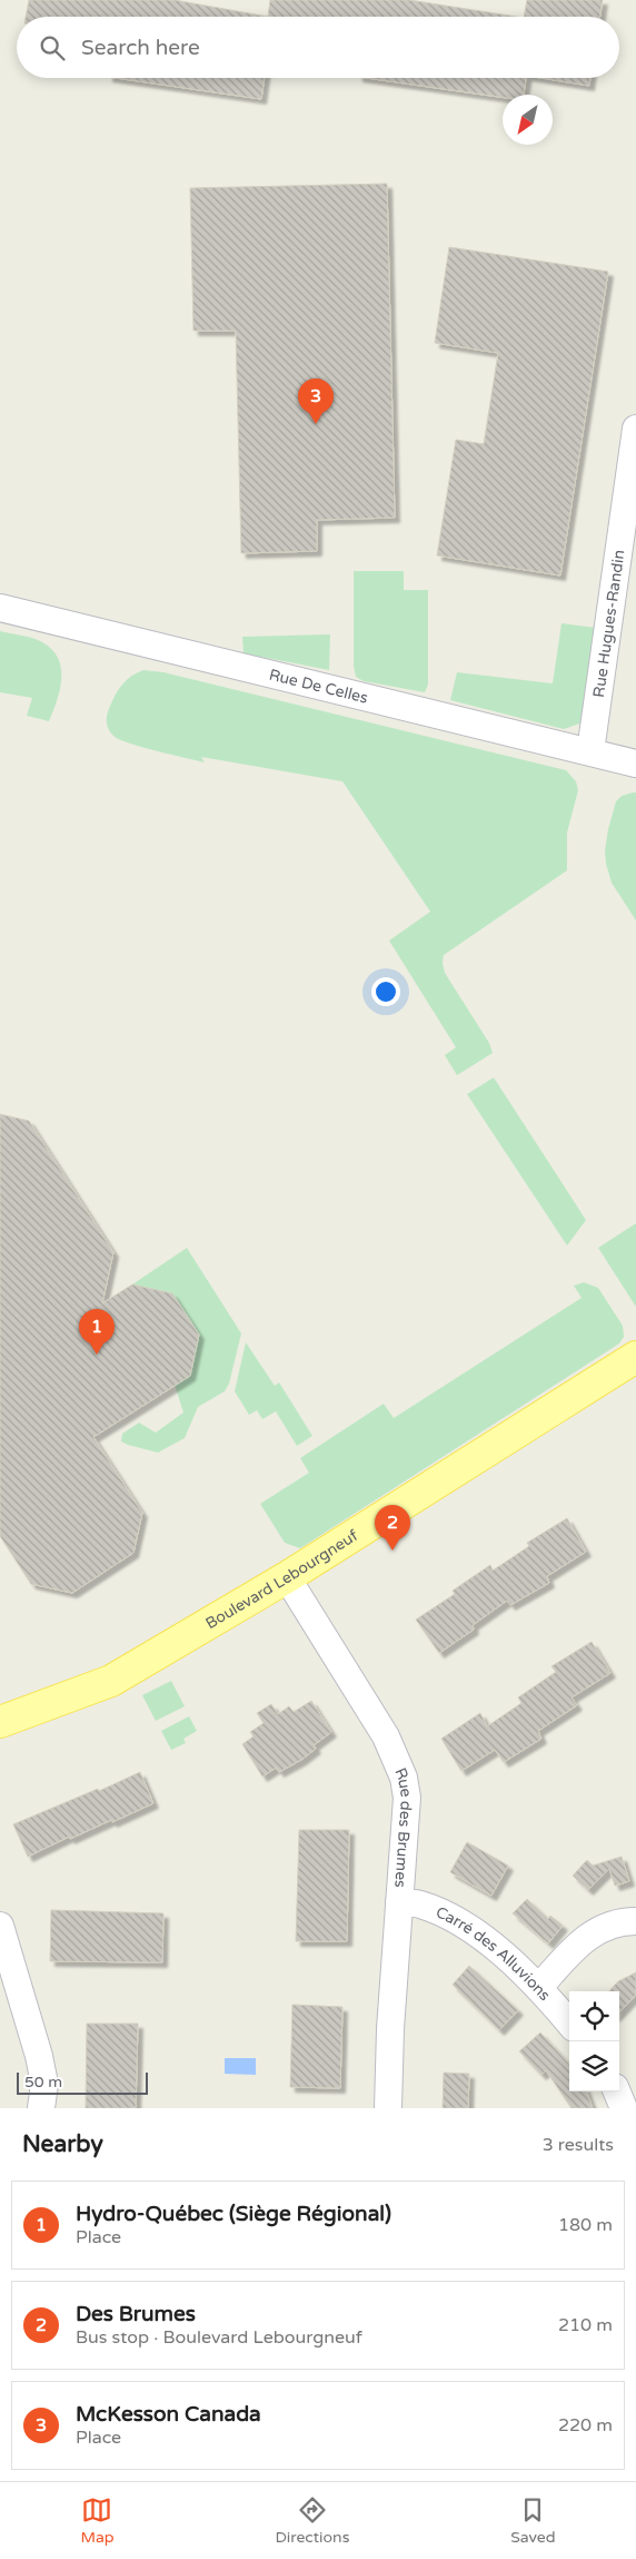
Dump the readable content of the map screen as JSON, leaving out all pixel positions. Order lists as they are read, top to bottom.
{
  "streets": {
    "main road": ["Boulevard Lebourgneuf"],
    "street": [
      "Rue Hugues-Randin",
      "Rue De Celles",
      "Rue des Brumes",
      "Carré des Alluvions"
    ]
  },
  "crossings": [
    ["Rue Hugues-Randin", "Rue De Celles"],
    ["Boulevard Lebourgneuf", "Rue des Brumes"],
    ["Rue des Brumes", "Carré des Alluvions"]
  ],
  "scale_bar": "50 m",
  "north": "bottom left",
  "page": {
    "search": "Search here",
    "pins": ["3", "1", "2"],
    "scale": "50 m",
    "heading": ["Nearby", "3 results"],
    "list": [
      {
        "mark": "1",
        "name": "Hydro-Québec (Siège Régional)",
        "note": "Place",
        "value": "180 m"
      },
      {
        "mark": "2",
        "name": "Des Brumes",
        "note": "Bus stop · Boulevard Lebourgneuf",
        "value": "210 m"
      },
      {
        "mark": "3",
        "name": "McKesson Canada",
        "note": "Place",
        "value": "220 m"
      }
    ],
    "nav": ["Map", "Directions", "Saved"]
  }
}
